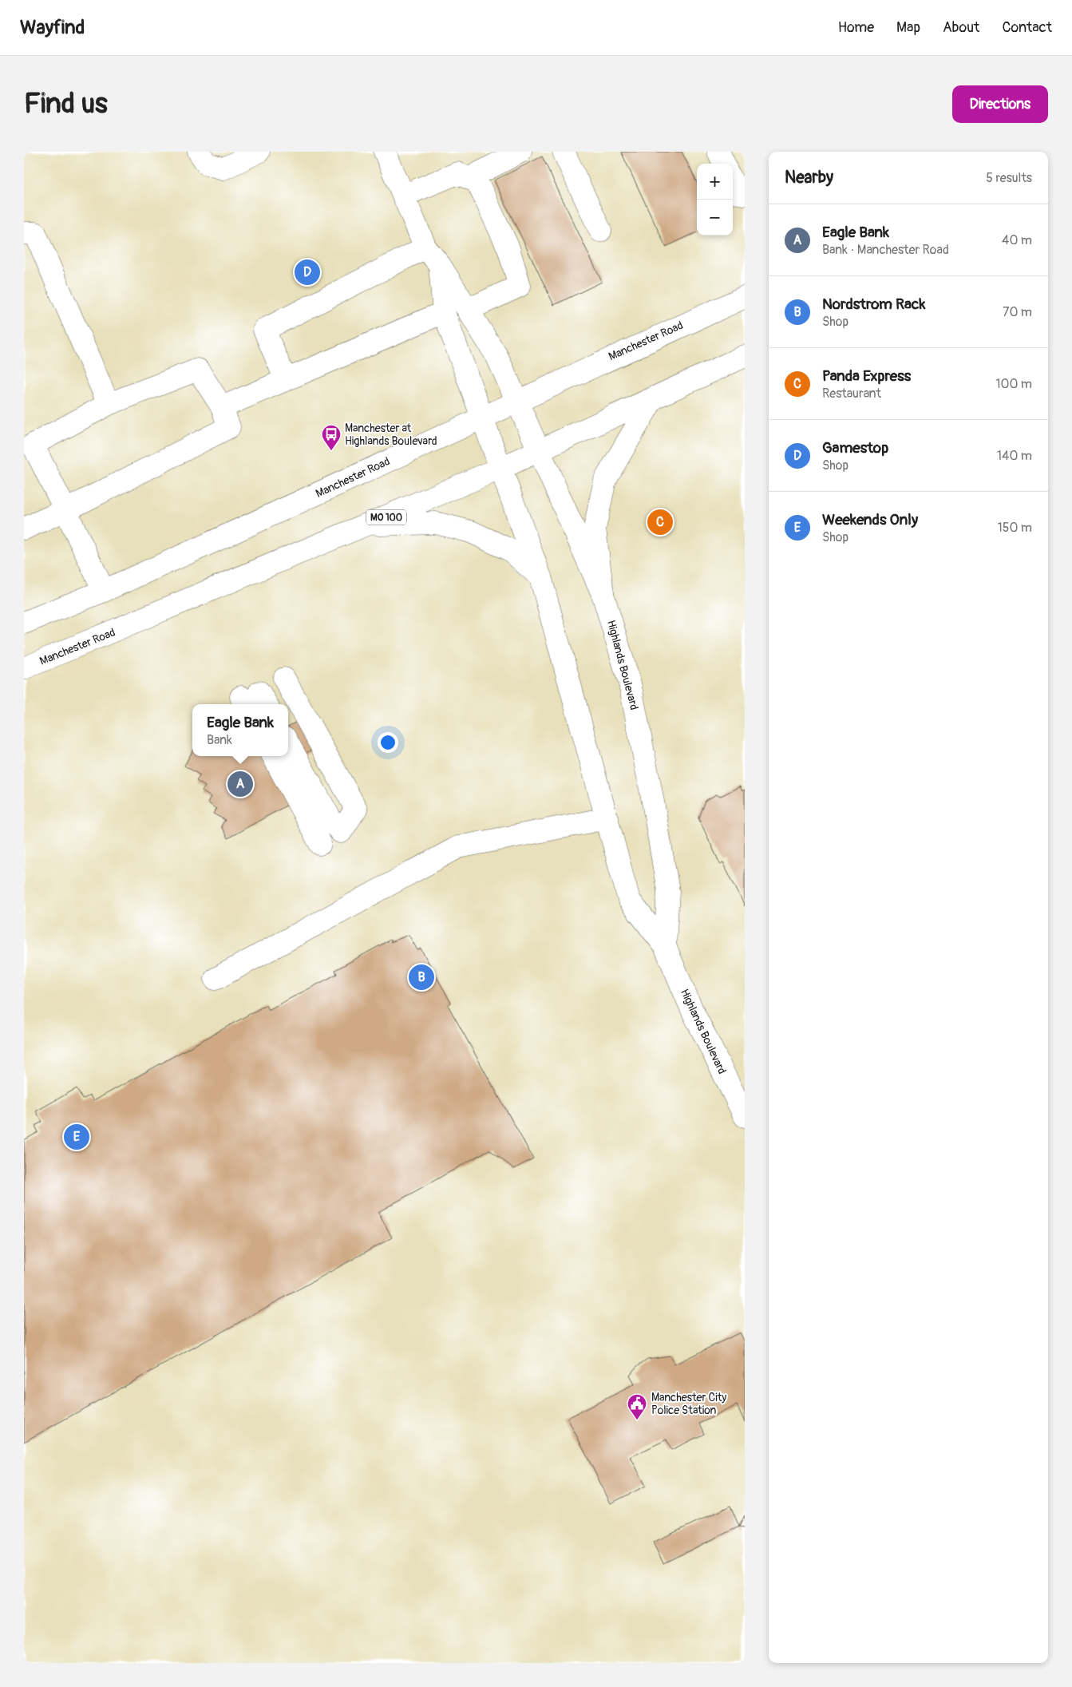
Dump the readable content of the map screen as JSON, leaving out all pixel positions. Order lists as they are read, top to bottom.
{
  "streets": {
    "main road": ["Manchester Road", "MO 100", "Highlands Boulevard"]
  },
  "crossings": [
    ["Manchester Road", "Highlands Boulevard"]
  ],
  "places": {
    "bus stop": ["Manchester at Highlands Boulevard"],
    "public building": ["Manchester City Police Station"]
  },
  "page": {
    "header": "Wayfind",
    "nav": [
      "Home",
      "Map",
      "About",
      "Contact"
    ],
    "buttons": "Directions",
    "title": "Find us",
    "heading": ["Nearby", "5 results"],
    "map_buttons": ["+", "−"],
    "list": [
      {
        "mark": "A",
        "name": "Eagle Bank",
        "note": "Bank · Manchester Road",
        "value": "40 m"
      },
      {
        "mark": "B",
        "name": "Nordstrom Rack",
        "note": "Shop",
        "value": "70 m"
      },
      {
        "mark": "C",
        "name": "Panda Express",
        "note": "Restaurant",
        "value": "100 m"
      },
      {
        "mark": "D",
        "name": "Gamestop",
        "note": "Shop",
        "value": "140 m"
      },
      {
        "mark": "E",
        "name": "Weekends Only",
        "note": "Shop",
        "value": "150 m"
      }
    ],
    "pins": [
      "D",
      "C",
      "A",
      "B",
      "E"
    ],
    "popup": ["Eagle Bank", "Bank"]
  }
}
